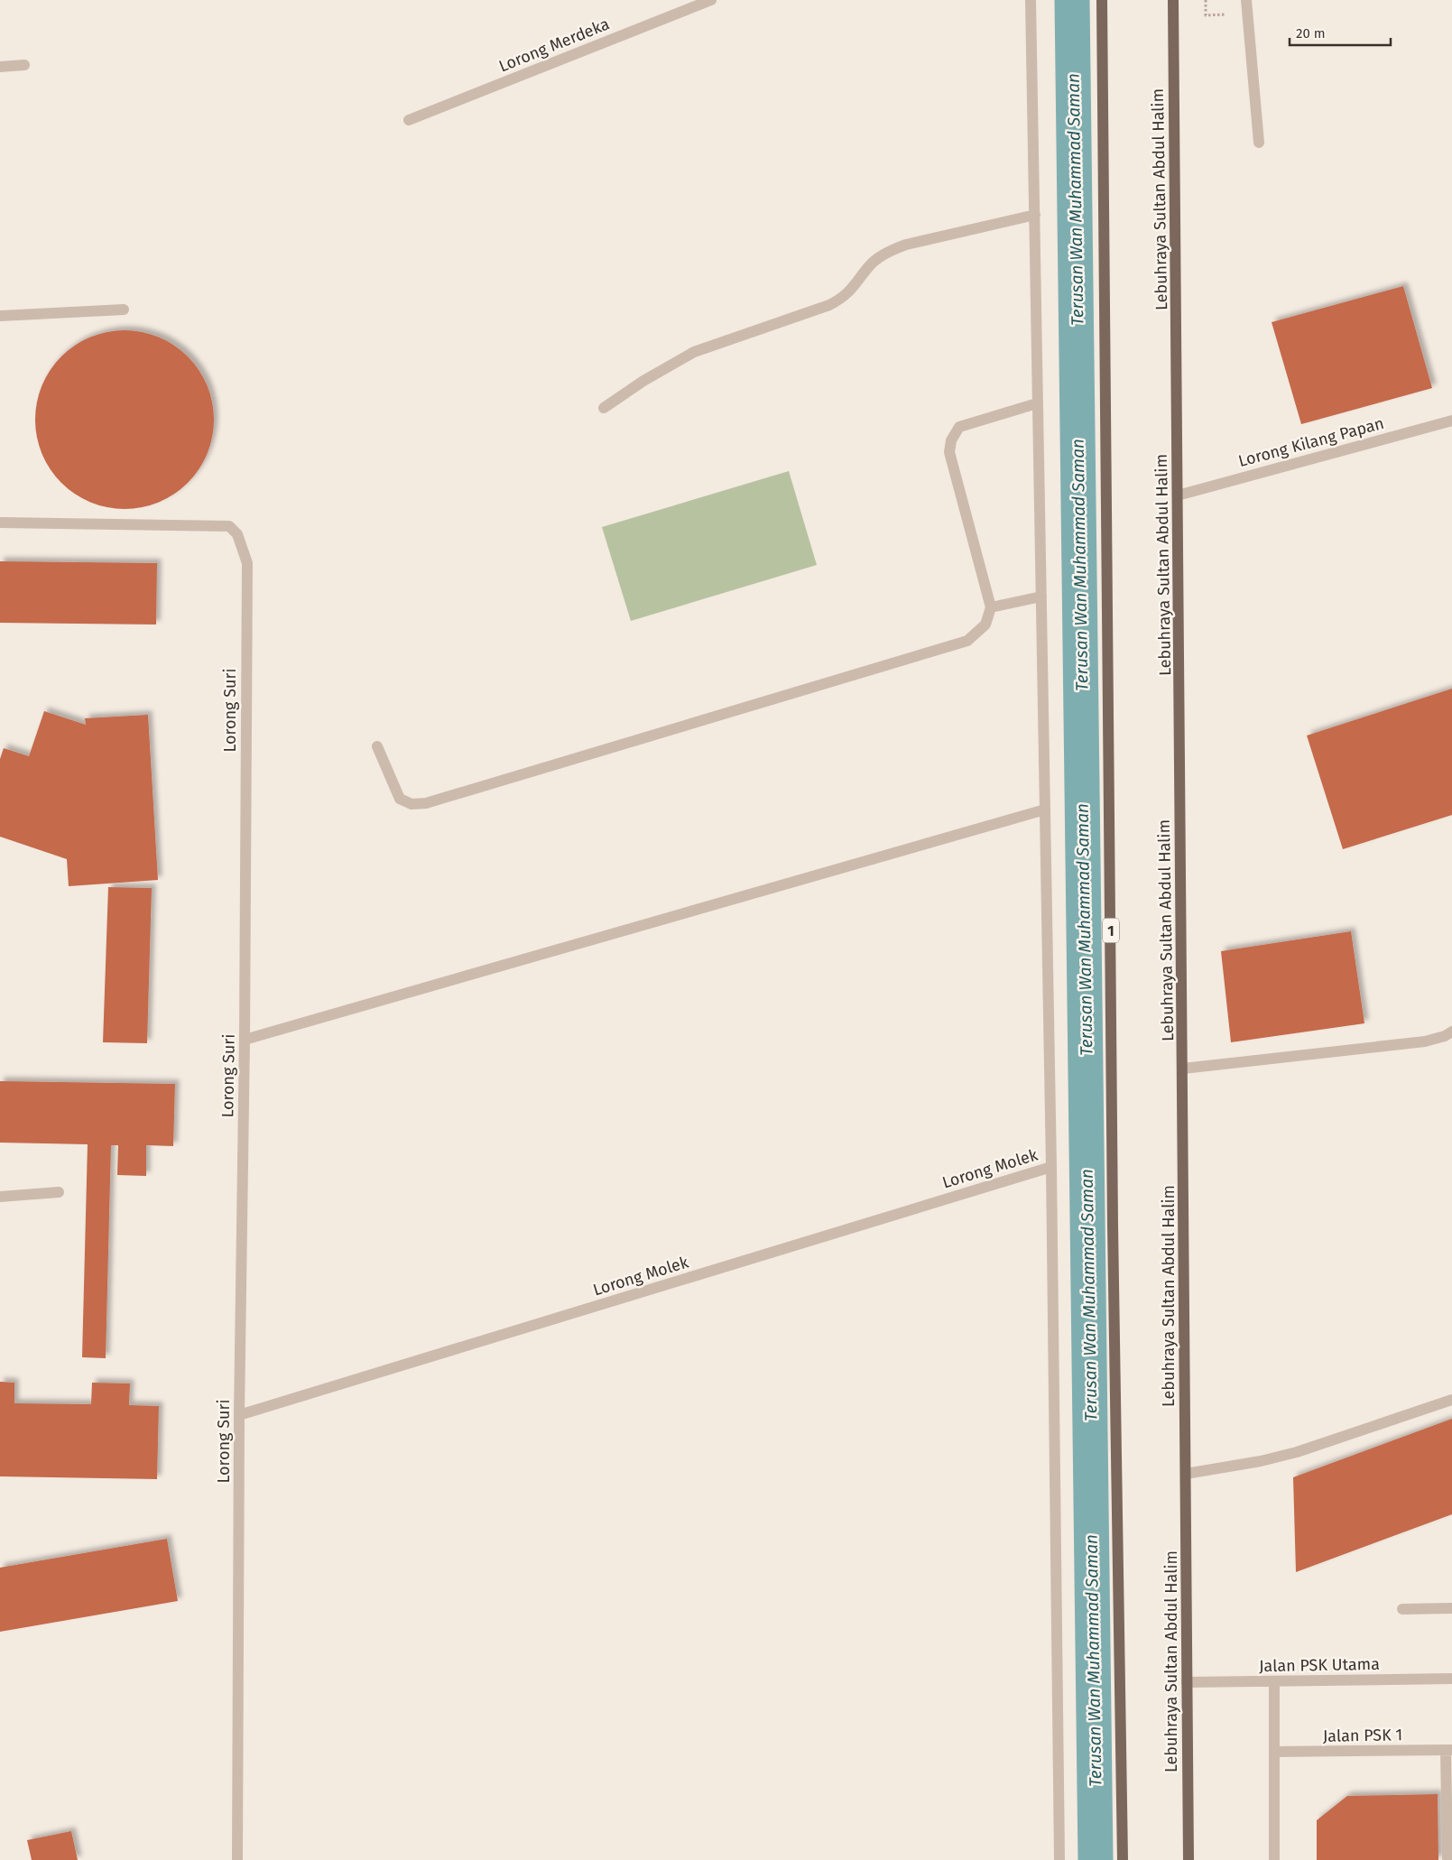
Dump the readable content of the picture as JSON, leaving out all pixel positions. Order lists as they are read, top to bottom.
{
  "streets": {
    "main road": ["Lebuhraya Sultan Abdul Halim", "1"],
    "street": [
      "Lorong Merdeka",
      "Lorong Kilang Papan",
      "Lorong Suri",
      "Lorong Molek",
      "Jalan PSK Utama",
      "Jalan PSK 1"
    ]
  },
  "crossings": [
    ["Lebuhraya Sultan Abdul Halim", "Lorong Kilang Papan"],
    ["Lebuhraya Sultan Abdul Halim", "Jalan PSK Utama"],
    ["Lorong Suri", "Lorong Molek"]
  ],
  "water": ["Terusan Wan Muhammad Saman"],
  "scale_bar": "20 m"
}
